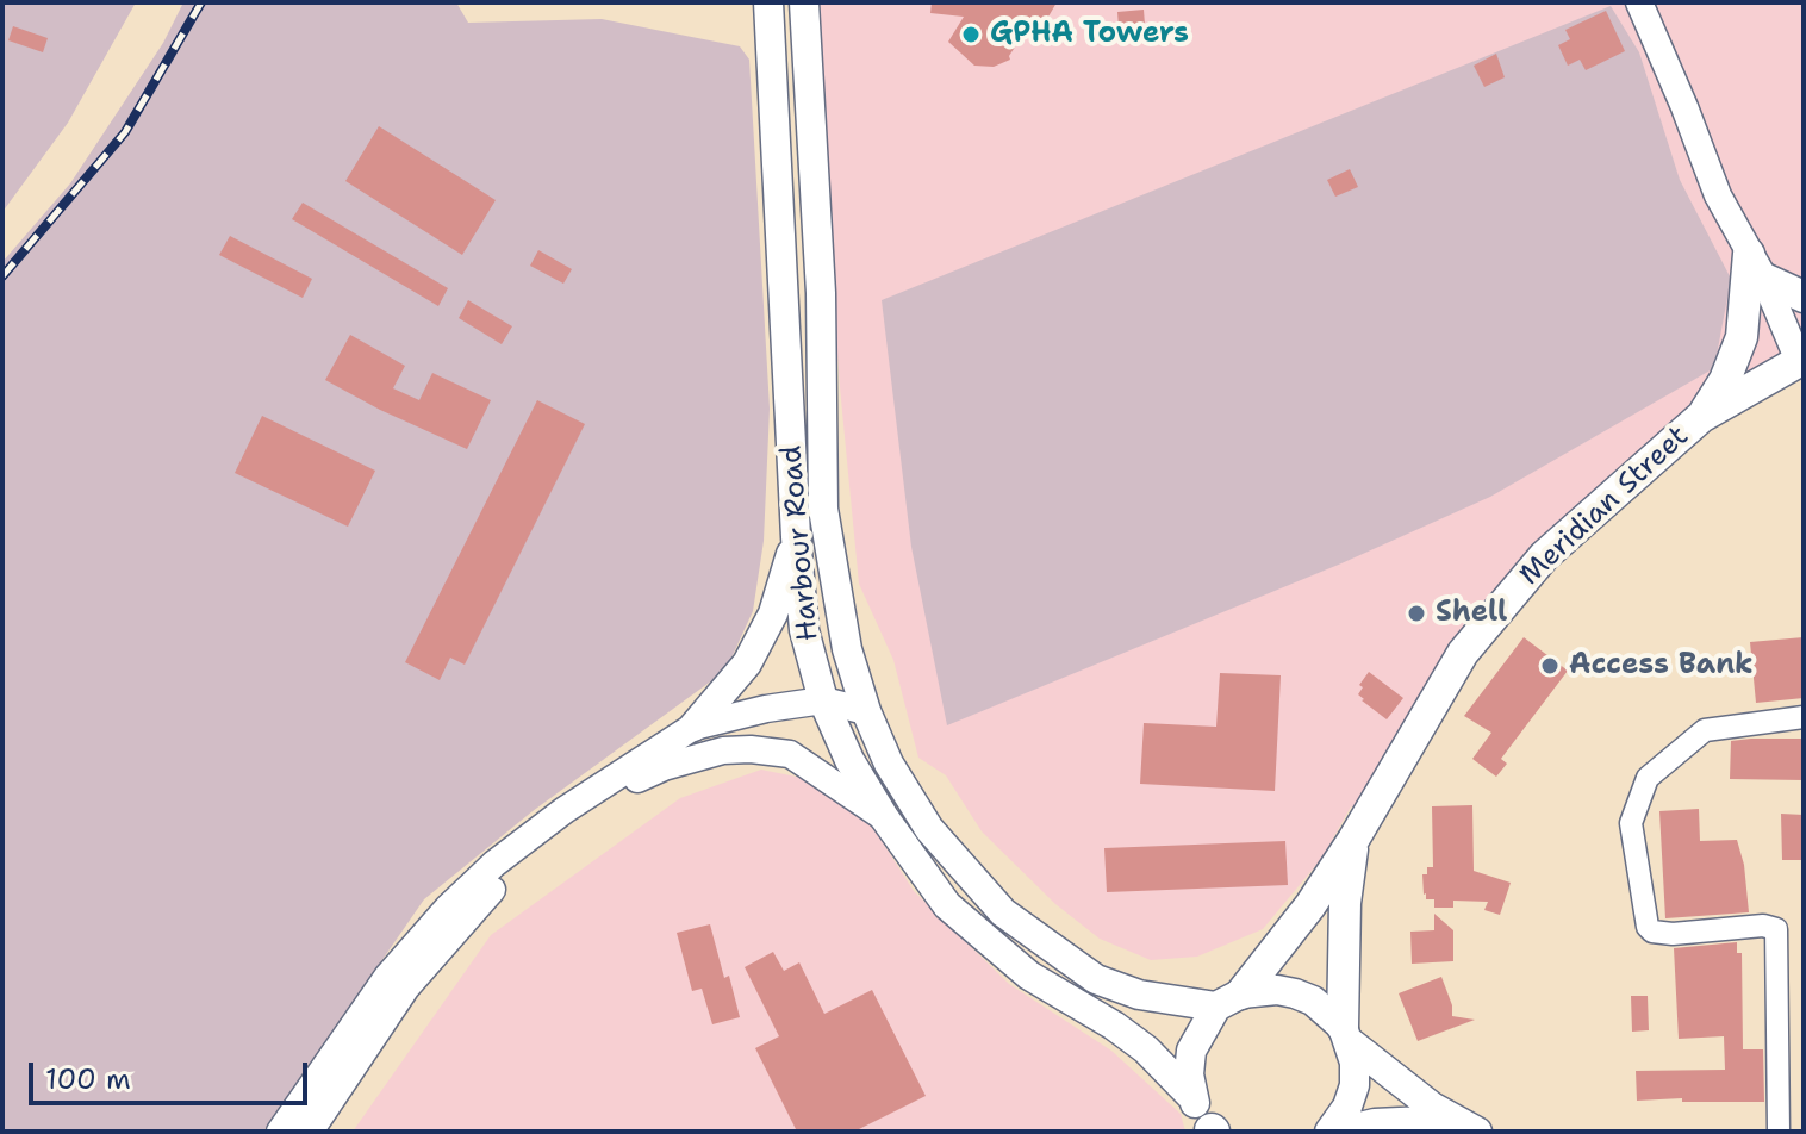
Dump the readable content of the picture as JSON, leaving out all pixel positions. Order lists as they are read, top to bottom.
{
  "streets": {
    "main road": ["Meridian Street", "Harbour Road"]
  },
  "crossings": [
    ["Meridian Street", "Harbour Road"]
  ],
  "places": ["GPHA Towers", "Shell", "Access Bank"],
  "scale_bar": "100 m"
}
